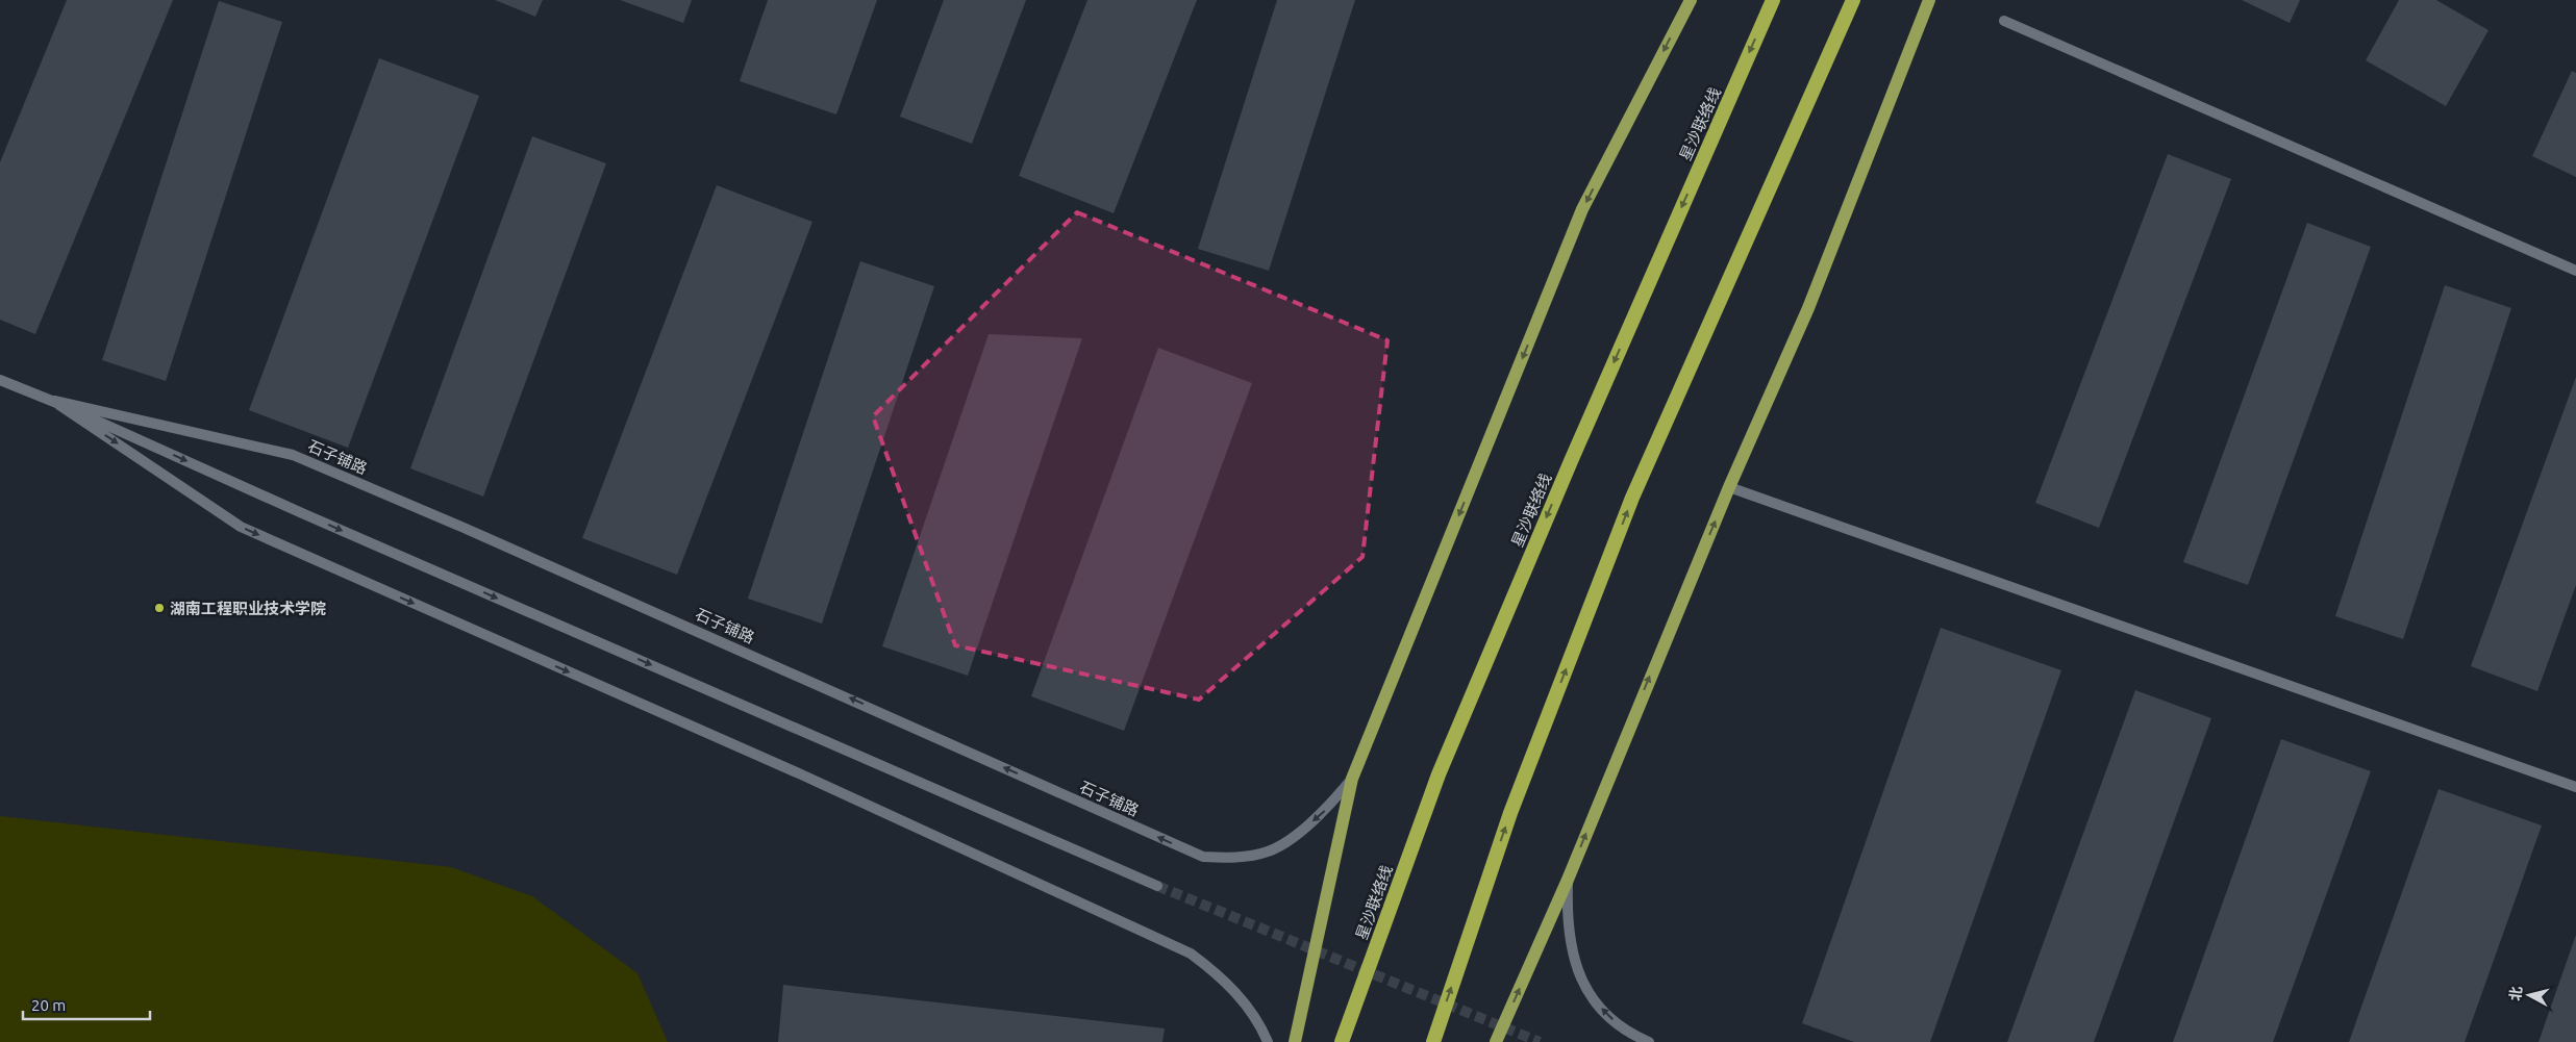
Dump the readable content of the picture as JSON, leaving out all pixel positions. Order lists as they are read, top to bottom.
{
  "streets": {
    "highway": ["星沙联络线"],
    "street": ["石子铺路"]
  },
  "places": ["湖南工程职业技术学院"],
  "scale_bar": "20 m",
  "north": "left"
}
